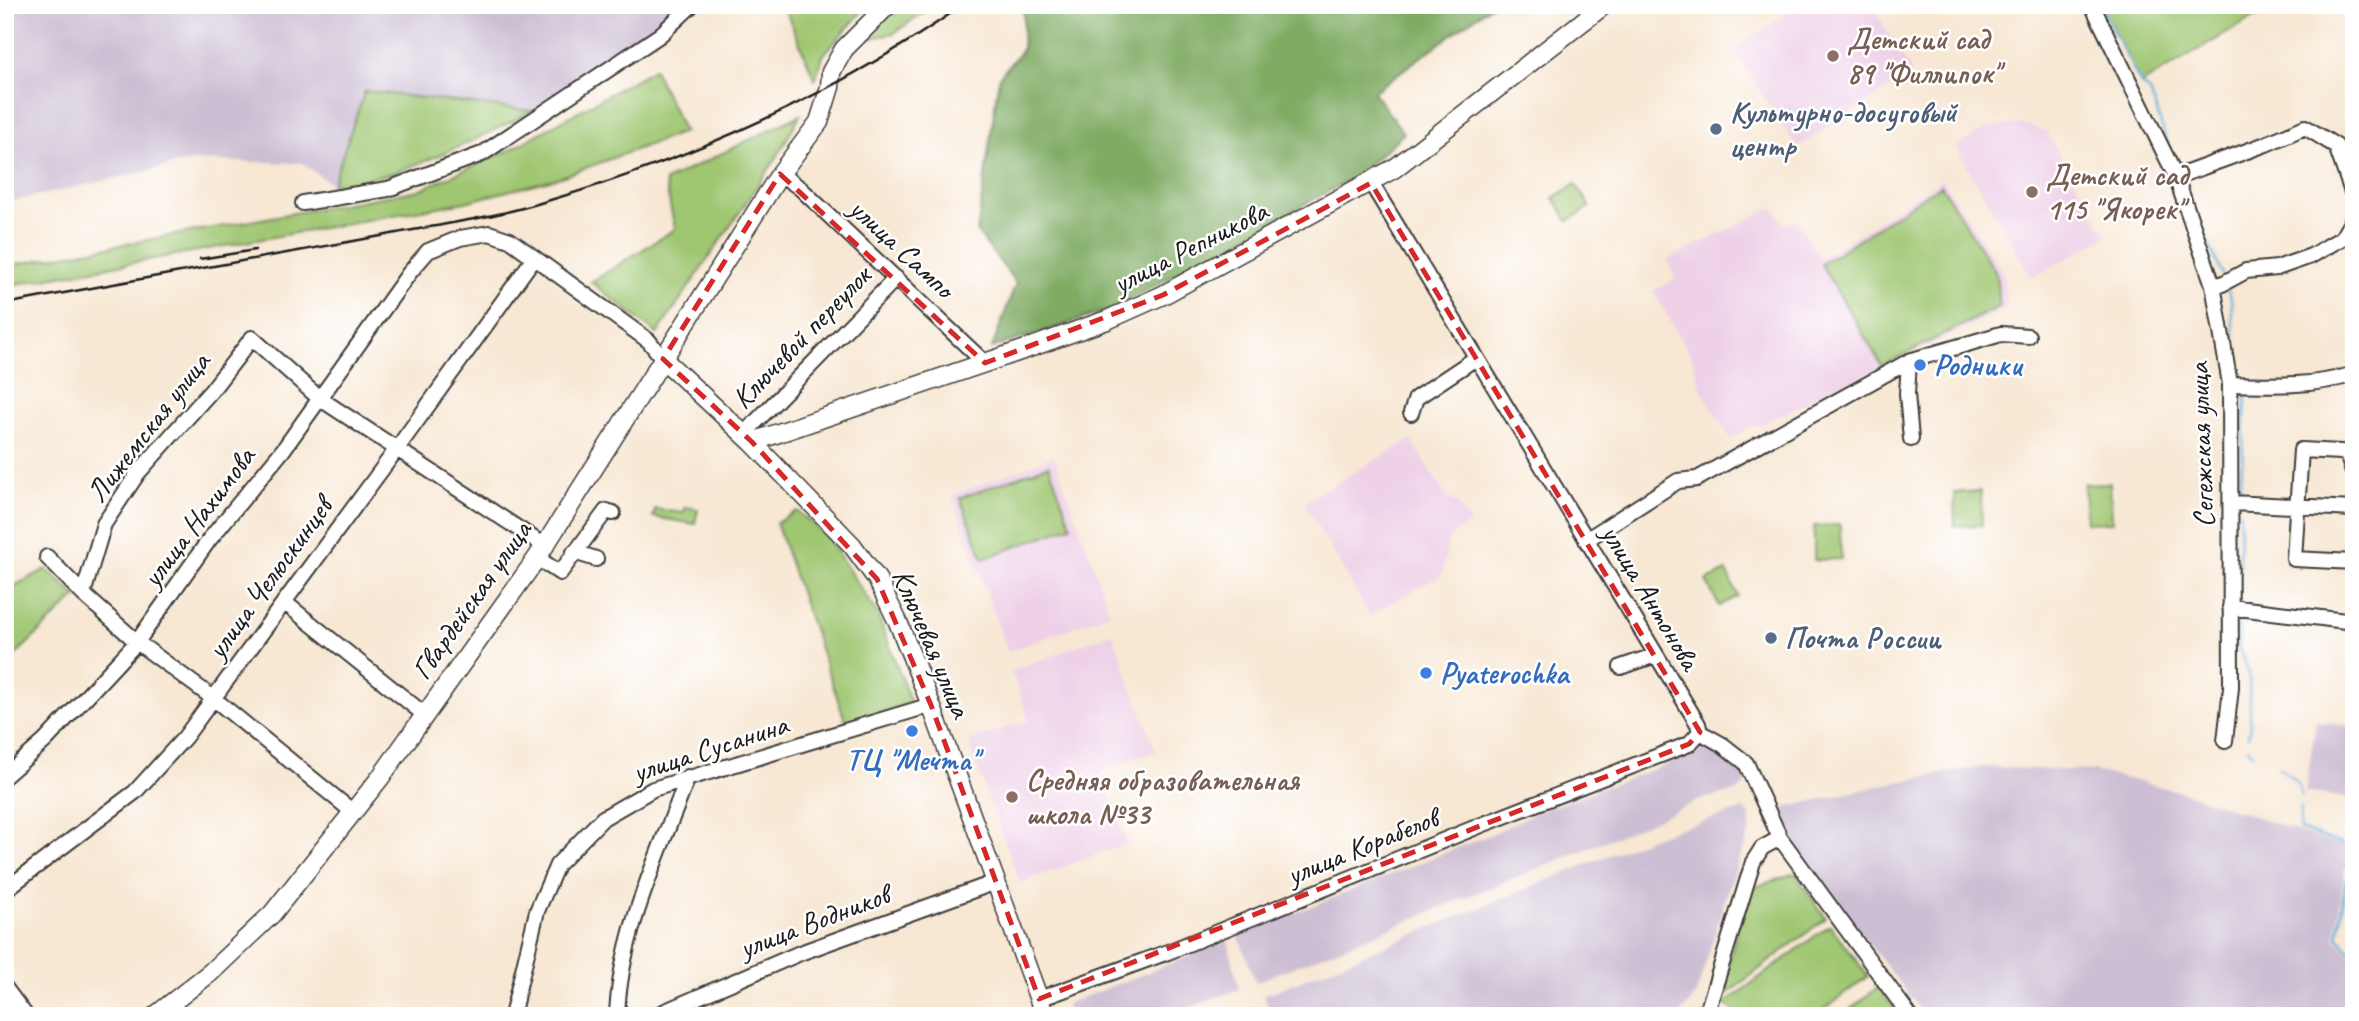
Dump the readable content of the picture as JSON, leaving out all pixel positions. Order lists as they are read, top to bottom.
{
  "streets": {
    "main road": ["улица Репникова", "Гвардейская улица", "Ключевая улица"],
    "street": [
      "улица Сампо",
      "Ключевой переулок",
      "Лижемская улица",
      "Сегежская улица",
      "улица Нахимова",
      "улица Челюскинцев",
      "улица Антонова",
      "улица Сусанина",
      "улица Корабелов",
      "улица Водников"
    ]
  },
  "crossings": [
    ["улица Репникова", "улица Сампо"],
    ["улица Репникова", "Ключевой переулок"],
    ["улица Репникова", "улица Антонова"],
    ["улица Репникова", "Ключевая улица"],
    ["улица Сампо", "Ключевой переулок"],
    ["улица Сампо", "Гвардейская улица"],
    ["Ключевой переулок", "Ключевая улица"],
    ["Лижемская улица", "улица Нахимова"],
    ["улица Нахимова", "улица Челюскинцев"],
    ["улица Нахимова", "Гвардейская улица"],
    ["улица Нахимова", "Ключевая улица"],
    ["улица Антонова", "улица Корабелов"],
    ["Гвардейская улица", "Ключевая улица"],
    ["Ключевая улица", "улица Сусанина"],
    ["Ключевая улица", "улица Корабелов"],
    ["Ключевая улица", "улица Водников"]
  ],
  "places": [
    "Детский сад 89 \"Филлипок\"",
    "Культурно-досуговый центр",
    "Детский сад 115 \"Якорек\"",
    "Родники",
    "Почта России",
    "Pyaterochka",
    "ТЦ \"Мечта\"",
    "Средняя образовательная школа №33"
  ]
}
